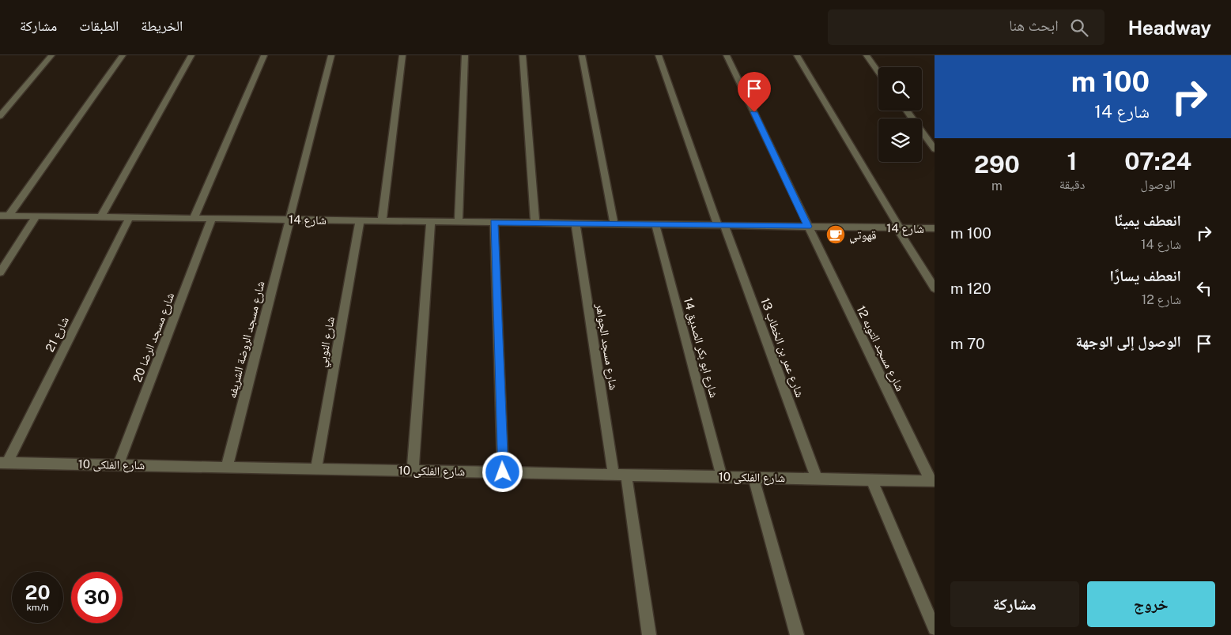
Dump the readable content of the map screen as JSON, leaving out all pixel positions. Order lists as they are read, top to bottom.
{
  "streets": {
    "street": [
      "شارع 14",
      "شارع 21",
      "شارع مسجد الرضا 20",
      "شارع مسجد الروضة الشريفه",
      "شارع النوبي",
      "شارع مسجد الجواهر",
      "شارع ابو بكر الصديق 14",
      "شارع عمر بن الخطاب 13",
      "شارع مسجد التوبه 12",
      "شارع الفلكى 10"
    ]
  },
  "crossings": [
    ["شارع 14", "شارع 21"],
    ["شارع 14", "شارع مسجد الرضا 20"],
    ["شارع 14", "شارع مسجد الروضة الشريفه"],
    ["شارع 14", "شارع النوبي"],
    ["شارع 14", "شارع مسجد الجواهر"],
    ["شارع 14", "شارع ابو بكر الصديق 14"],
    ["شارع 14", "شارع عمر بن الخطاب 13"],
    ["شارع 14", "شارع مسجد التوبه 12"],
    ["شارع 21", "شارع الفلكى 10"],
    ["شارع مسجد الرضا 20", "شارع الفلكى 10"],
    ["شارع مسجد الروضة الشريفه", "شارع الفلكى 10"],
    ["شارع النوبي", "شارع الفلكى 10"],
    ["شارع مسجد الجواهر", "شارع الفلكى 10"],
    ["شارع ابو بكر الصديق 14", "شارع الفلكى 10"],
    ["شارع عمر بن الخطاب 13", "شارع الفلكى 10"],
    ["شارع مسجد التوبه 12", "شارع الفلكى 10"]
  ],
  "places": {
    "cafe": ["قهوتي"]
  },
  "page": {
    "header": "Headway",
    "search": "ابحث هنا",
    "nav": ["الخريطة", "الطبقات", "مشاركة"],
    "turn": ["100 m", "شارع 14"],
    "eta": [
      "07:24",
      "الوصول",
      "1",
      "دقيقة",
      "290",
      "m"
    ],
    "list": [
      {
        "name": "انعطف يمينًا",
        "note": "شارع 14",
        "value": "100 m"
      },
      {
        "name": "انعطف يسارًا",
        "note": "شارع 12",
        "value": "120 m"
      },
      {
        "name": "الوصول إلى الوجهة",
        "value": "70 m"
      }
    ],
    "speed": "20 km/h",
    "limit": "30",
    "buttons": ["خروج", "مشاركة"]
  }
}
